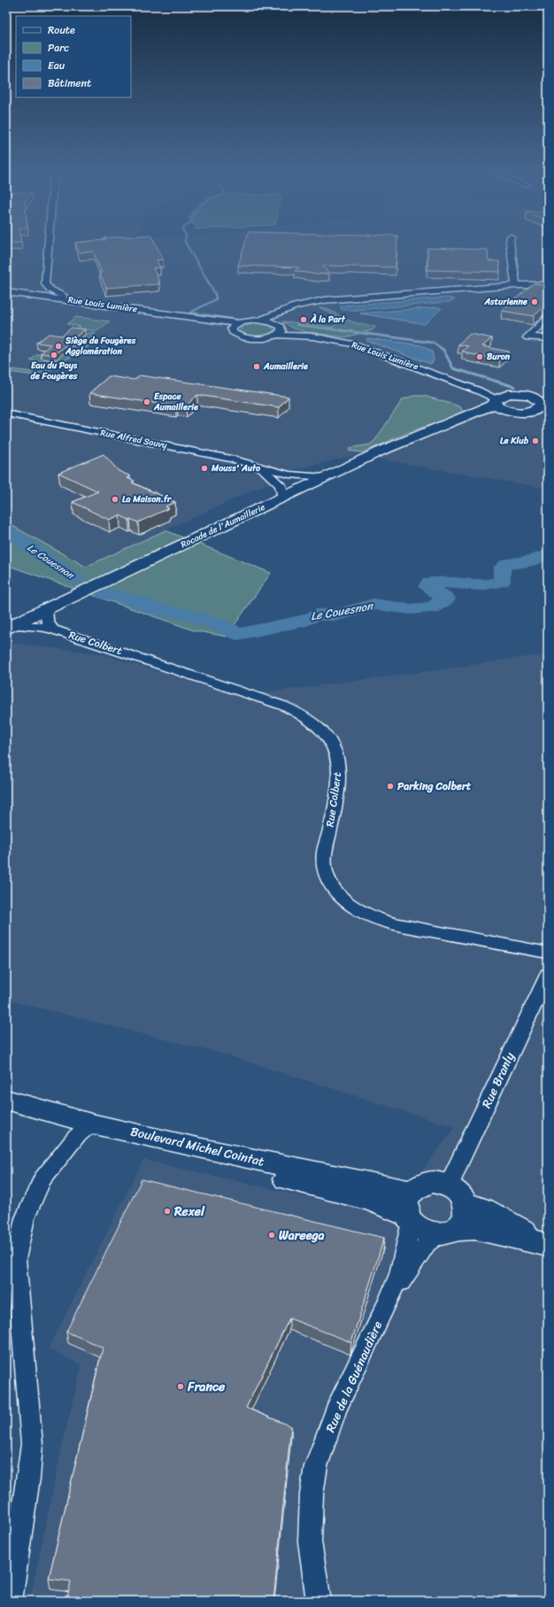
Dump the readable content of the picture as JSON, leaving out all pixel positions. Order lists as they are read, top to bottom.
{
  "streets": {
    "main road": ["Rocade de l'Aumaillerie", "Boulevard Michel Cointat"],
    "street": [
      "Rue Louis Lumière",
      "Rue Alfred Sauvy",
      "Rue Colbert",
      "Rue Branly",
      "Rue de la Guénaudière"
    ]
  },
  "crossings": [
    ["Rue Louis Lumière", "Rocade de l'Aumaillerie"],
    ["Rue Alfred Sauvy", "Rocade de l'Aumaillerie"],
    ["Rocade de l'Aumaillerie", "Rue Colbert"],
    ["Rue Branly", "Boulevard Michel Cointat"],
    ["Rue Branly", "Rue de la Guénaudière"],
    ["Boulevard Michel Cointat", "Rue de la Guénaudière"]
  ],
  "water": ["Le Couesnon"],
  "places": [
    "Asturienne",
    "À la Part",
    "Siège de Fougères Agglomération",
    "Eau du Pays de Fougères",
    "Buron",
    "Aumaillerie",
    "Espace Aumaillerie",
    "Le Klub",
    "Mouss' Auto",
    "La Maison.fr",
    "Parking Colbert",
    "Rexel",
    "Wareega",
    "France"
  ],
  "legend": [
    "Route",
    "Parc",
    "Eau",
    "Bâtiment"
  ]
}
